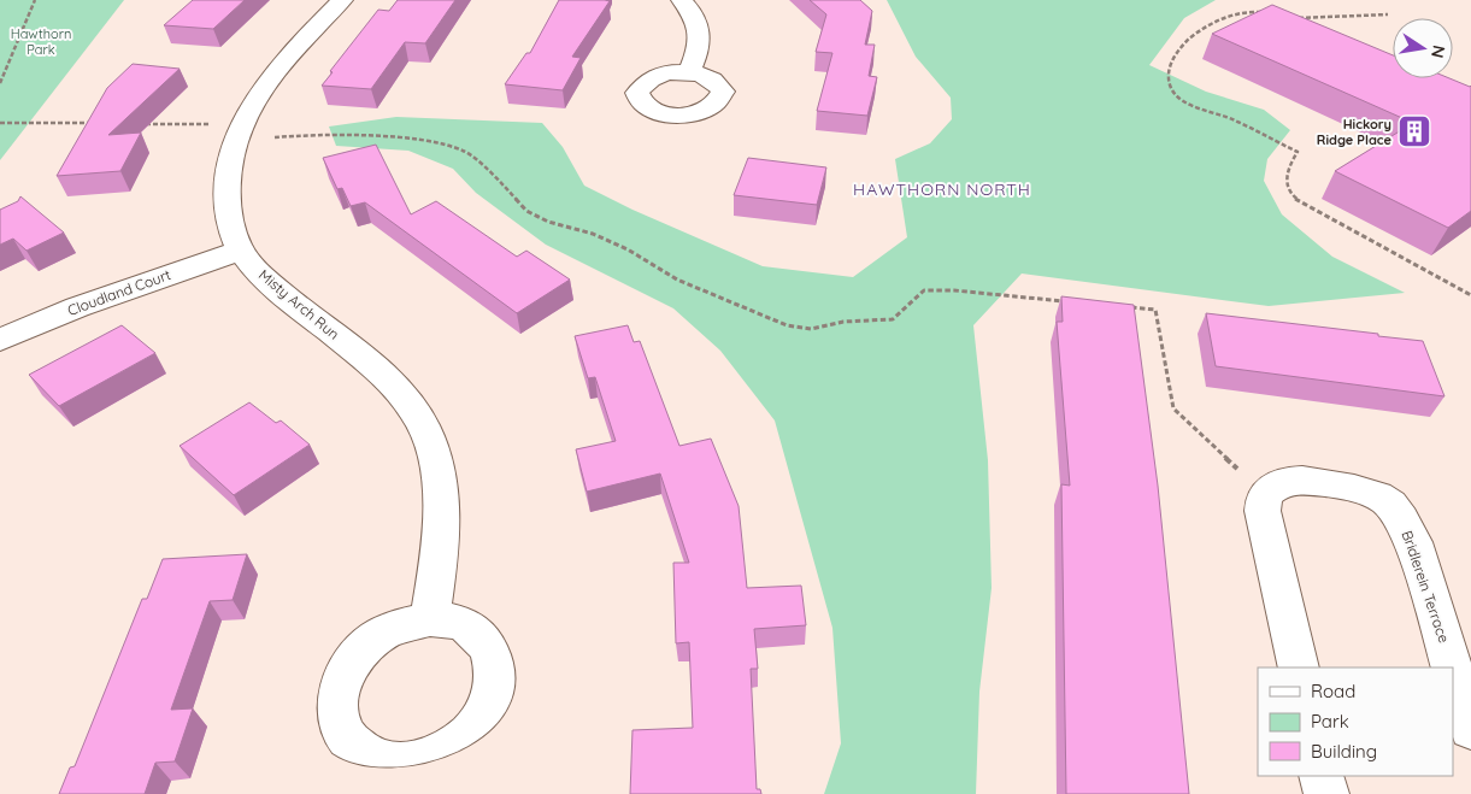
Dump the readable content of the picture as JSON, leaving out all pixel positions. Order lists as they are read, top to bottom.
{
  "streets": {
    "street": ["Cloudland Court", "Misty Arch Run", "Bridlerein Terrace"]
  },
  "crossings": [
    ["Cloudland Court", "Misty Arch Run"]
  ],
  "districts": ["HAWTHORN NORTH"],
  "parks": ["Hawthorn Park"],
  "places": {
    "building": ["Hickory Ridge Place"]
  },
  "legend": ["Road", "Park", "Building"],
  "north": "right"
}
